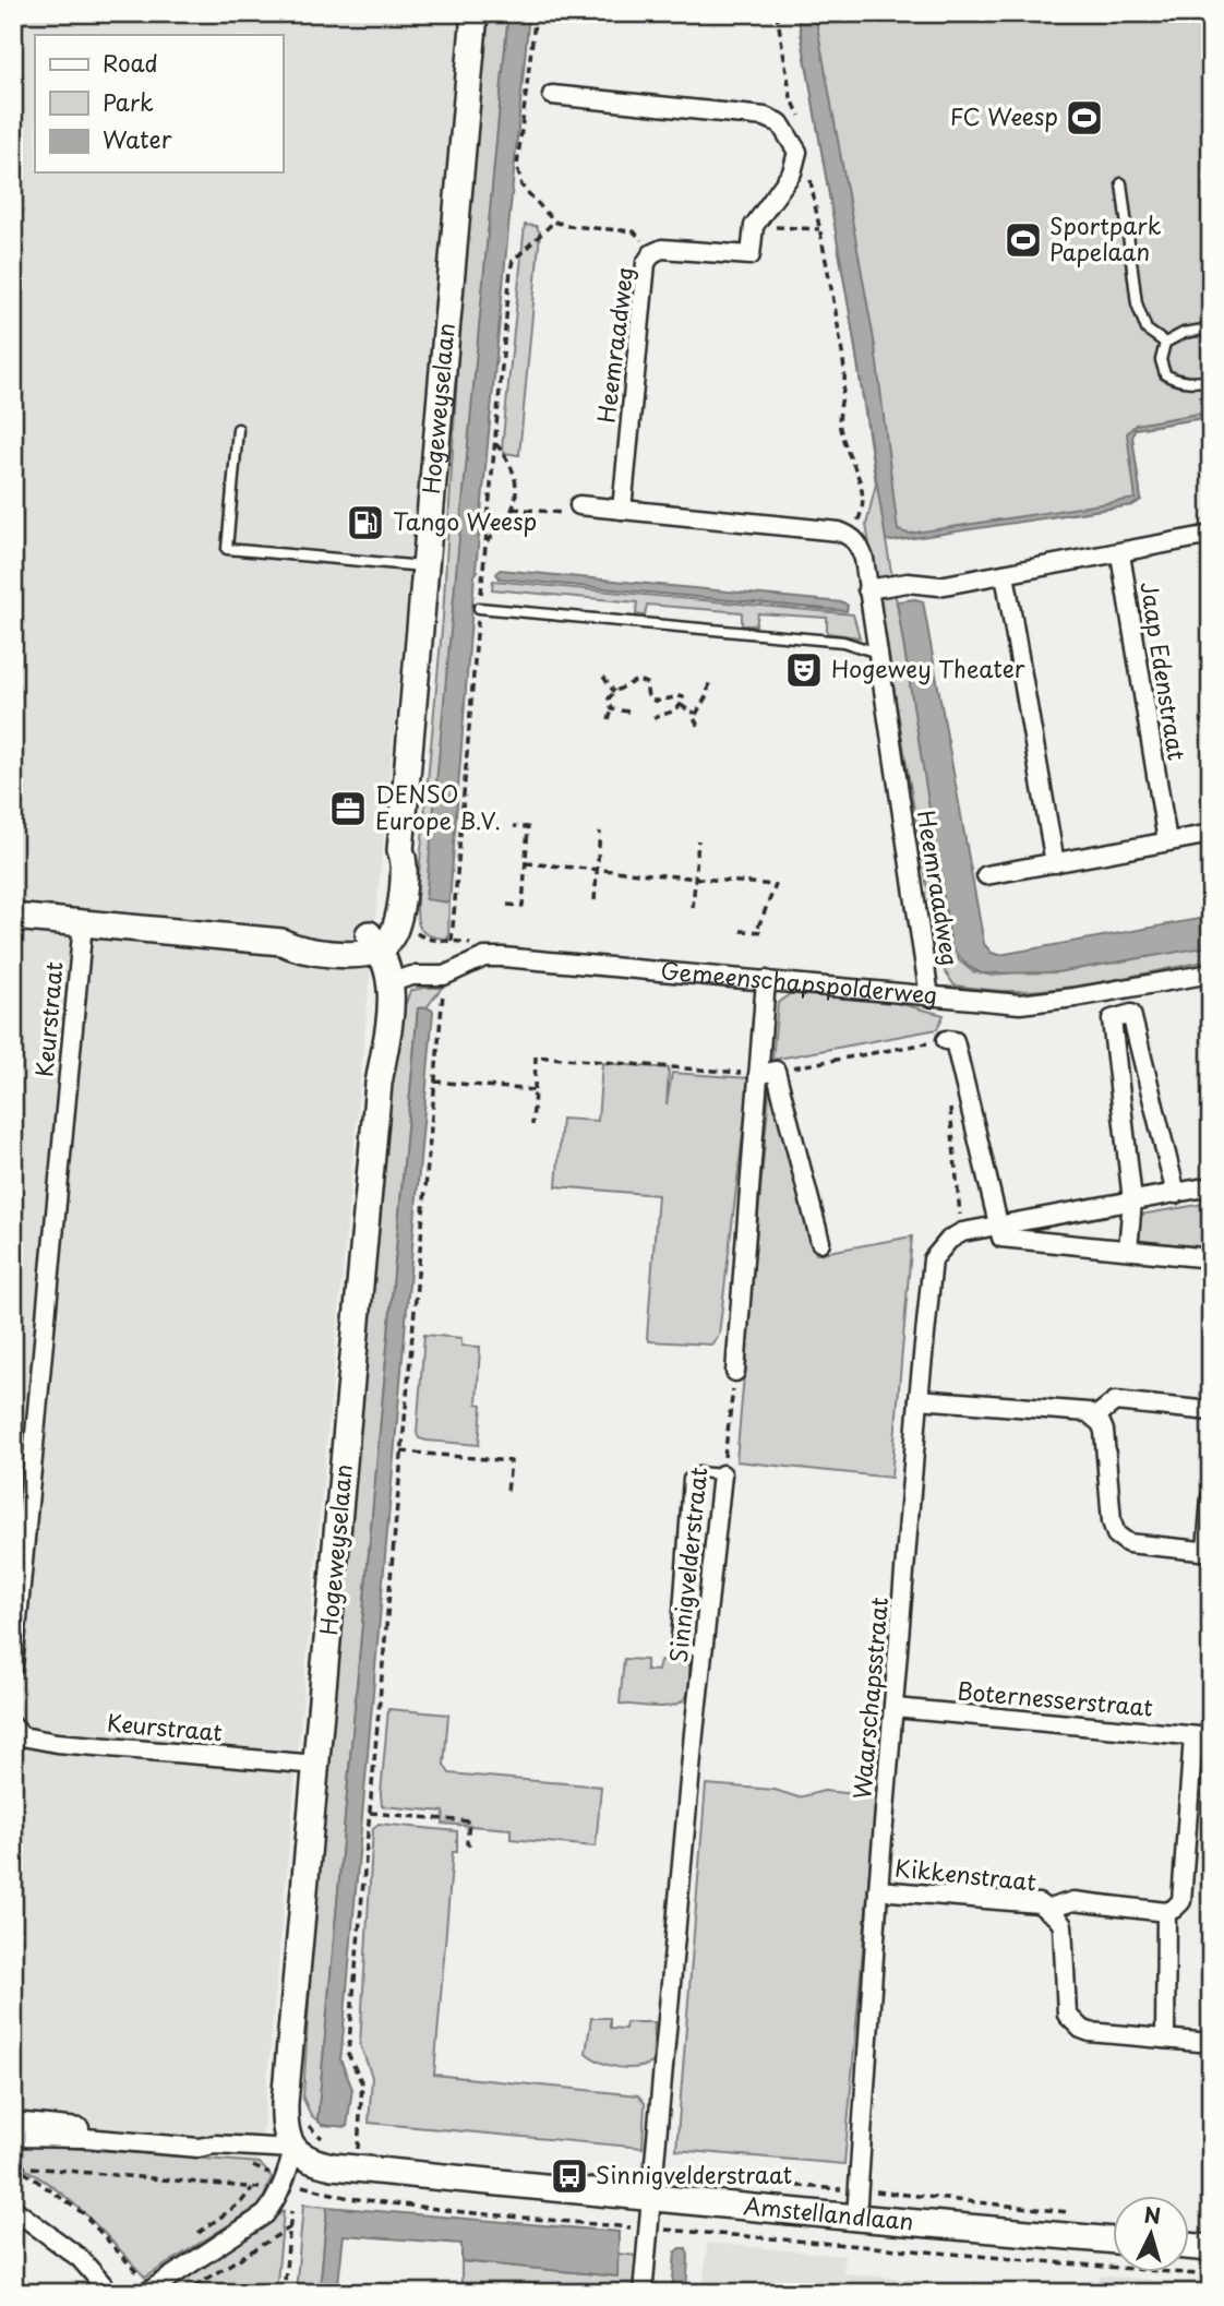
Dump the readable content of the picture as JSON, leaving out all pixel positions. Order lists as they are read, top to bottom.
{
  "streets": {
    "main road": ["Hogeweyselaan", "Amstellandlaan"],
    "street": [
      "Heemraadweg",
      "Jaap Edenstraat",
      "Gemeenschapspolderweg",
      "Keurstraat",
      "Sinnigvelderstraat",
      "Waarschapsstraat",
      "Boternesserstraat",
      "Kikkenstraat"
    ]
  },
  "crossings": [
    ["Heemraadweg", "Gemeenschapspolderweg"],
    ["Hogeweyselaan", "Gemeenschapspolderweg"],
    ["Hogeweyselaan", "Keurstraat"],
    ["Hogeweyselaan", "Amstellandlaan"],
    ["Sinnigvelderstraat", "Amstellandlaan"],
    ["Waarschapsstraat", "Boternesserstraat"],
    ["Waarschapsstraat", "Kikkenstraat"],
    ["Waarschapsstraat", "Amstellandlaan"]
  ],
  "places": {
    "sports": ["FC Weesp", "Sportpark Papelaan"],
    "fuel station": ["Tango Weesp"],
    "theatre": ["Hogewey Theater"],
    "office": ["DENSO Europe B.V."],
    "bus stop": ["Sinnigvelderstraat"]
  },
  "legend": ["Road", "Park", "Water"],
  "north": "top"
}
